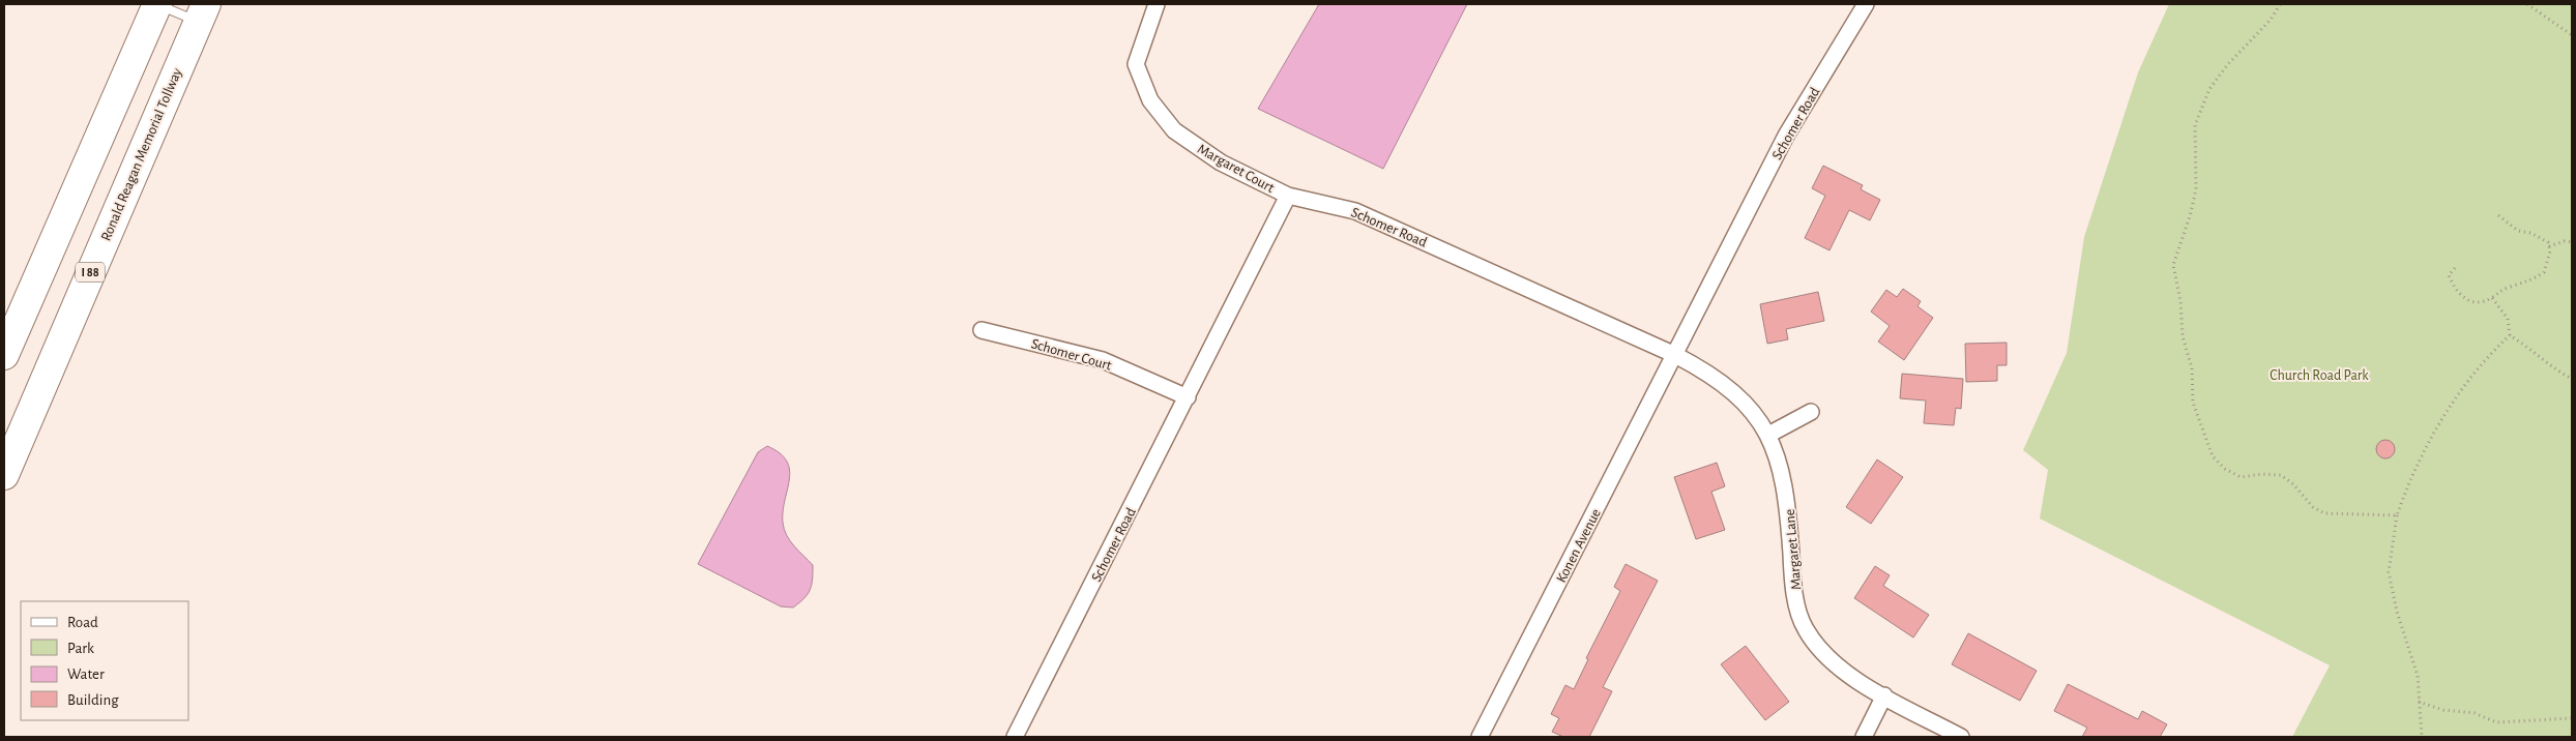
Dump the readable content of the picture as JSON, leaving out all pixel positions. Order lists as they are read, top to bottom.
{
  "streets": {
    "highway": ["Ronald Reagan Memorial Tollway", "I 88"],
    "street": [
      "Schomer Road",
      "Margaret Court",
      "Schomer Court",
      "Konen Avenue",
      "Margaret Lane"
    ]
  },
  "crossings": [
    ["Schomer Road", "Margaret Court"],
    ["Schomer Road", "Schomer Court"],
    ["Schomer Road", "Konen Avenue"],
    ["Schomer Road", "Margaret Lane"],
    ["Konen Avenue", "Margaret Lane"]
  ],
  "parks": ["Church Road Park"],
  "legend": [
    "Road",
    "Park",
    "Water",
    "Building"
  ]
}
